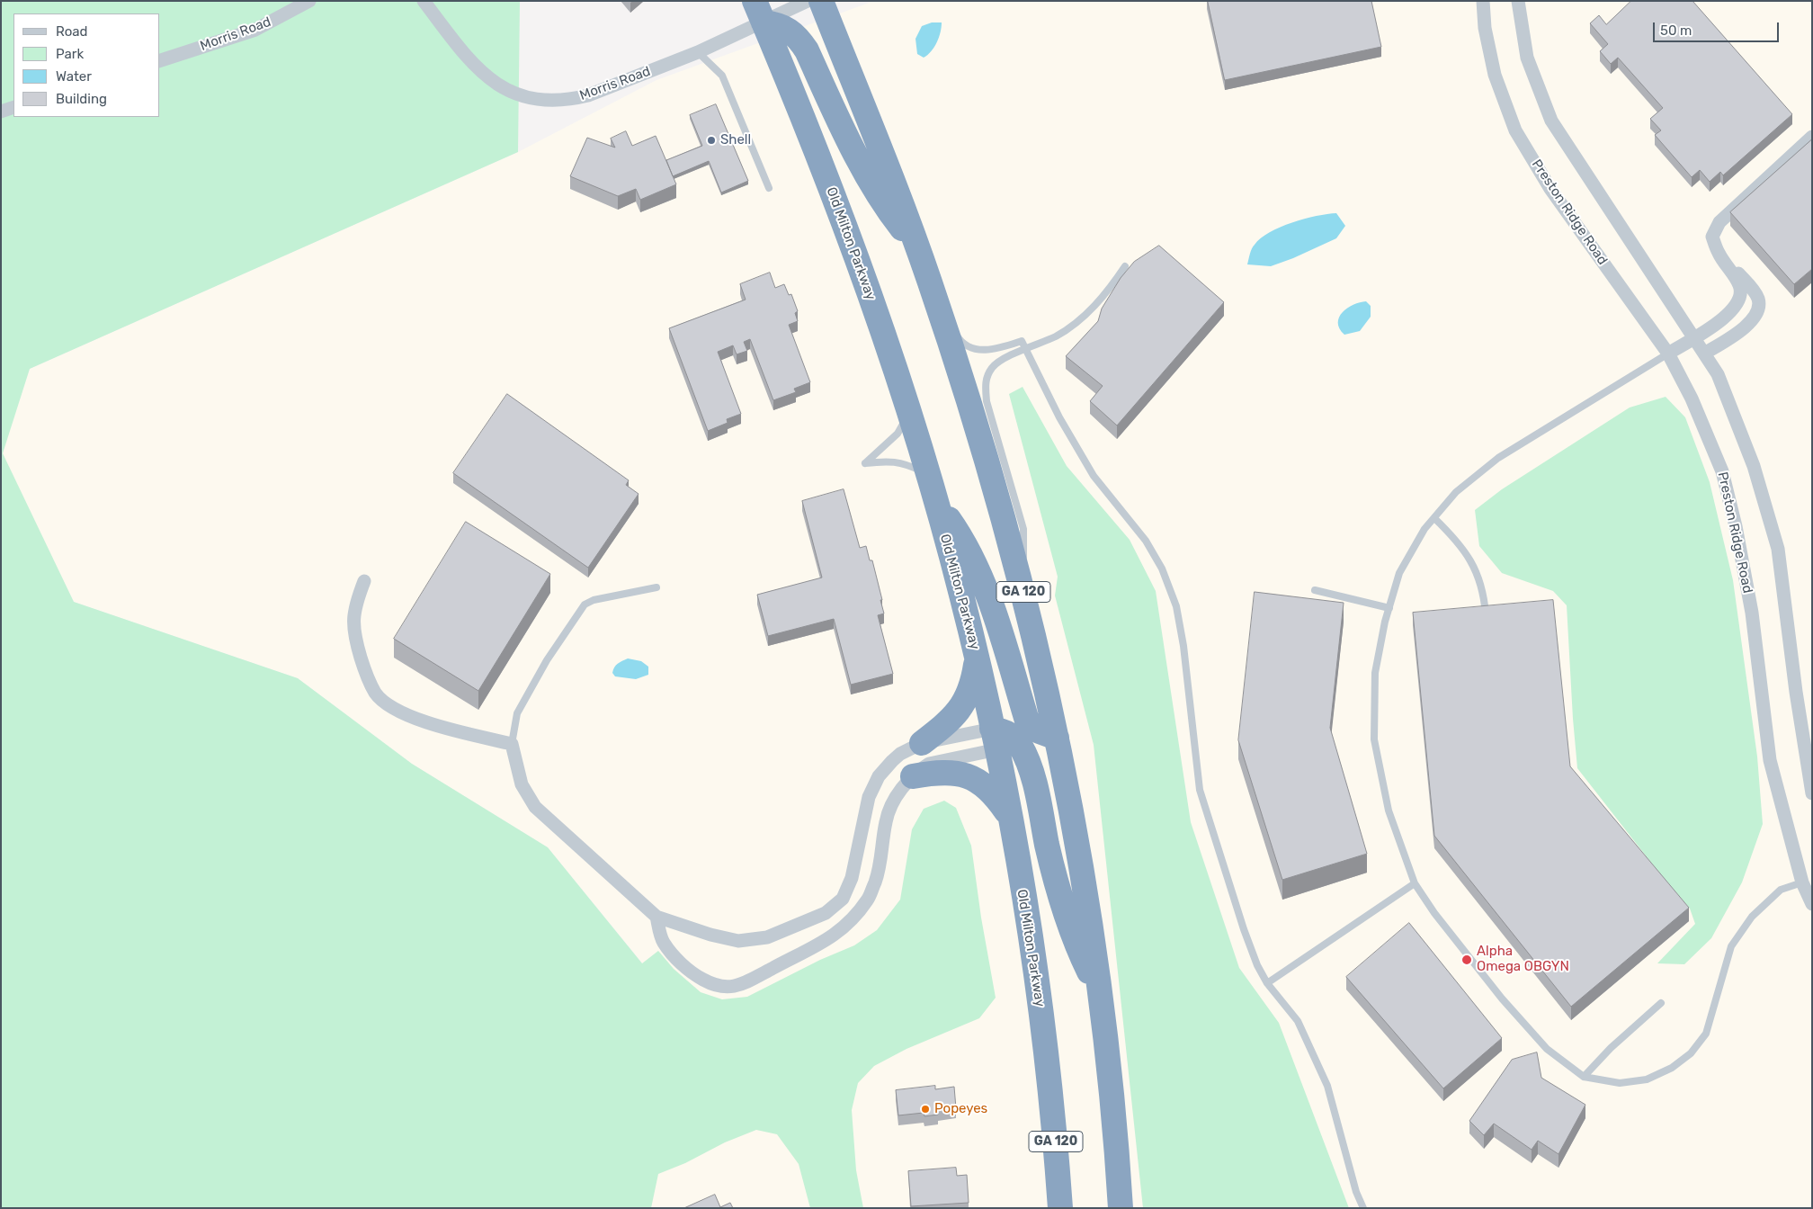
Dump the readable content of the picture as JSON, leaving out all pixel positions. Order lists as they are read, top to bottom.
{
  "streets": {
    "highway": ["Old Milton Parkway", "GA 120"],
    "street": ["Morris Road", "Preston Ridge Road"]
  },
  "crossings": [
    ["Morris Road", "Old Milton Parkway"]
  ],
  "places": ["Shell", "Alpha Omega OBGYN", "Popeyes"],
  "legend": [
    "Road",
    "Park",
    "Water",
    "Building"
  ],
  "scale_bar": "50 m"
}
